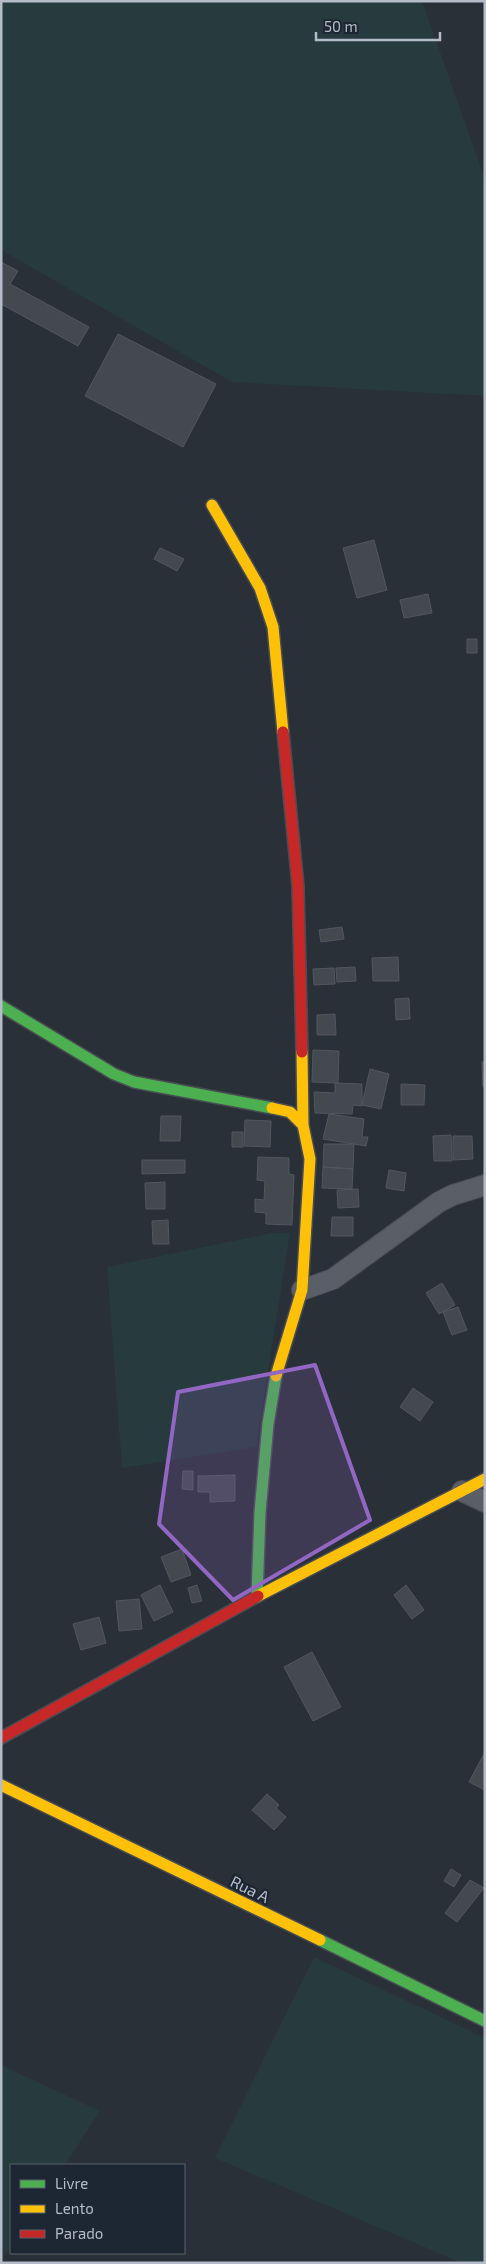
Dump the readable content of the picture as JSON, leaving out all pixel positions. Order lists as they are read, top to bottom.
{
  "streets": {
    "street": ["Rua A"]
  },
  "legend": ["Livre", "Lento", "Parado"],
  "scale_bar": "50 m"
}
